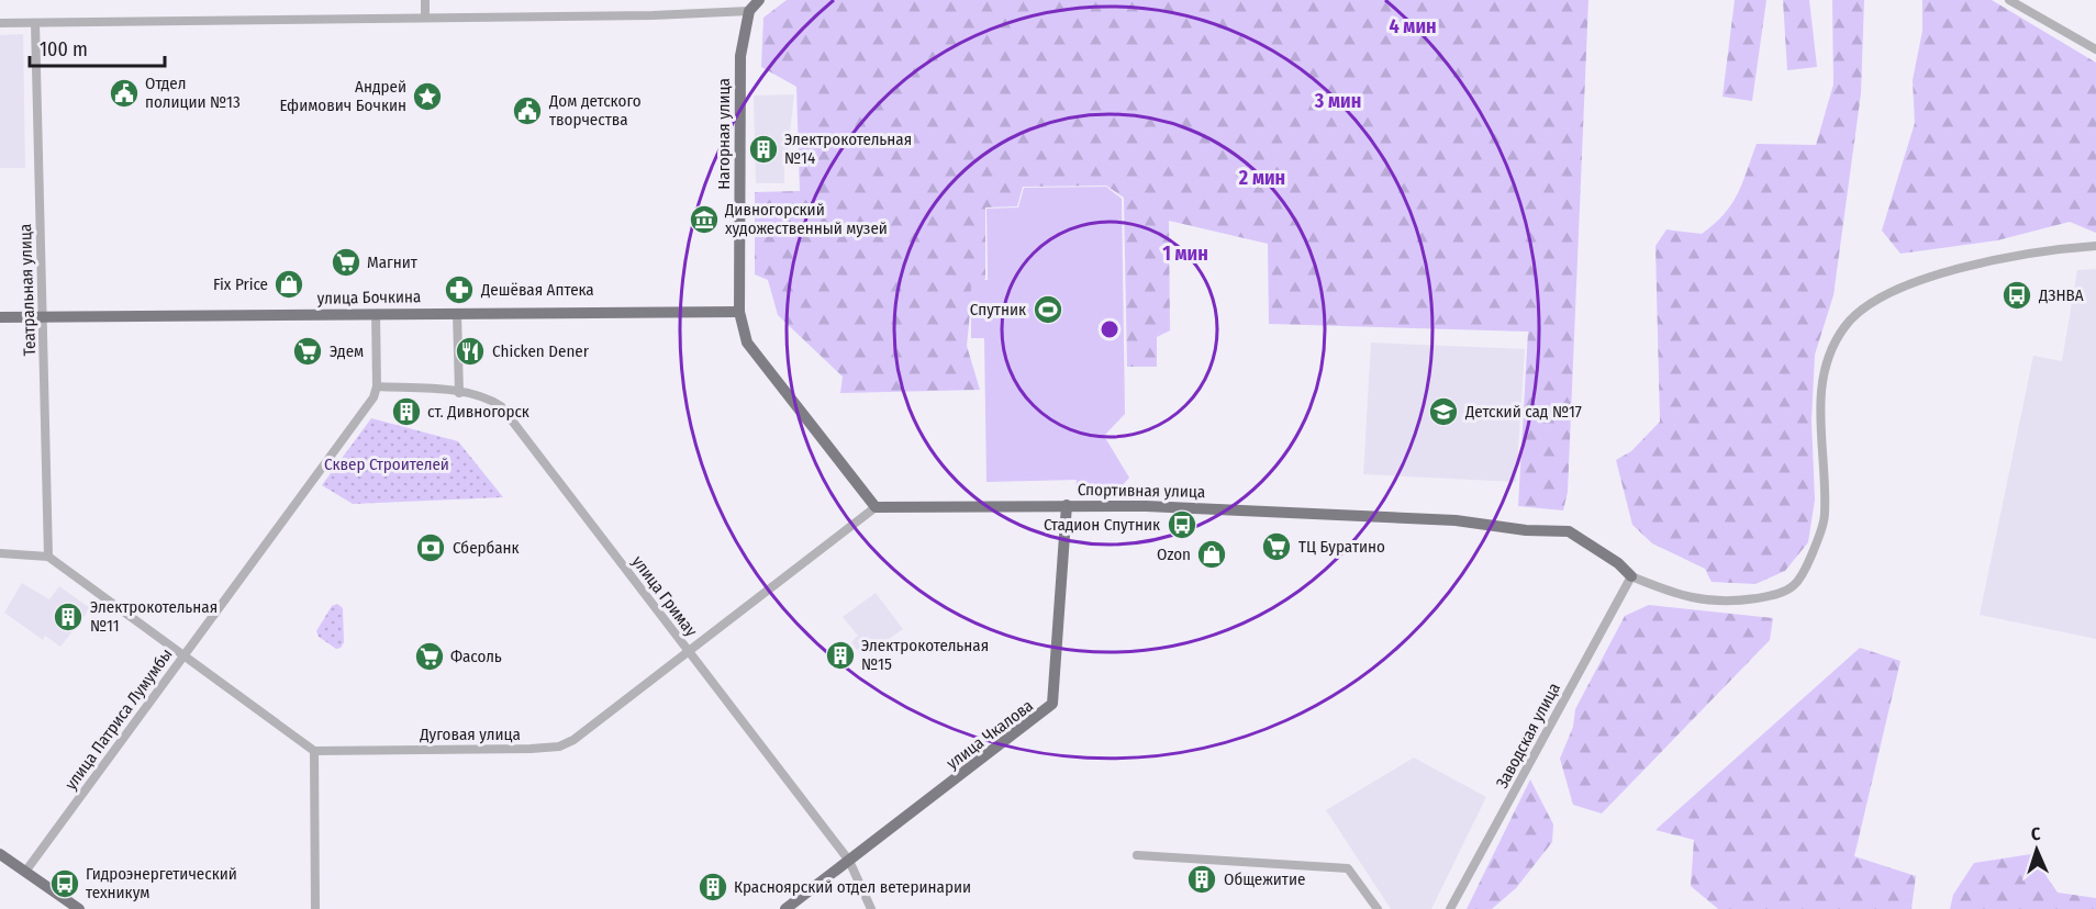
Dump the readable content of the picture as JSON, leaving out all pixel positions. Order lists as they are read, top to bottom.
{
  "streets": {
    "main road": [
      "Нагорная улица",
      "улица Бочкина",
      "Спортивная улица",
      "улица Чкалова"
    ],
    "street": [
      "Театральная улица",
      "улица Гримау",
      "улица Патриса Лумумбы",
      "Дуговая улица",
      "Заводская улица"
    ]
  },
  "crossings": [
    ["Нагорная улица", "улица Бочкина"],
    ["Театральная улица", "улица Бочкина"],
    ["Спортивная улица", "Дуговая улица"],
    ["Спортивная улица", "улица Чкалова"],
    ["Спортивная улица", "Заводская улица"],
    ["улица Гримау", "улица Патриса Лумумбы"],
    ["улица Гримау", "Дуговая улица"],
    ["улица Гримау", "улица Чкалова"]
  ],
  "parks": ["Сквер Строителей"],
  "places": {
    "public building": ["Отдел полиции №13", "Дом детского творчества"],
    "place": ["Андрей Ефимович Бочкин"],
    "building": [
      "Электрокотельная №14",
      "ст. Дивногорск",
      "Электрокотельная №11",
      "Электрокотельная №15",
      "Общежитие",
      "Красноярский отдел ветеринарии"
    ],
    "museum": ["Дивногорский художественный музей"],
    "supermarket": [
      "Магнит",
      "Эдем",
      "ТЦ Буратино",
      "Фасоль"
    ],
    "shop": ["Fix Price", "Ozon"],
    "pharmacy": ["Дешёвая Аптека"],
    "bus stop": ["ДЗНВА", "Стадион Спутник", "Гидроэнергетический техникум"],
    "sports": ["Спутник"],
    "restaurant": ["Chicken Dener"],
    "school or university": ["Детский сад №17"],
    "bank": ["Сбербанк"]
  },
  "scale_bar": "100 m",
  "north": "top",
  "rings": [
    "4 мин",
    "3 мин",
    "2 мин",
    "1 мин"
  ]
}
